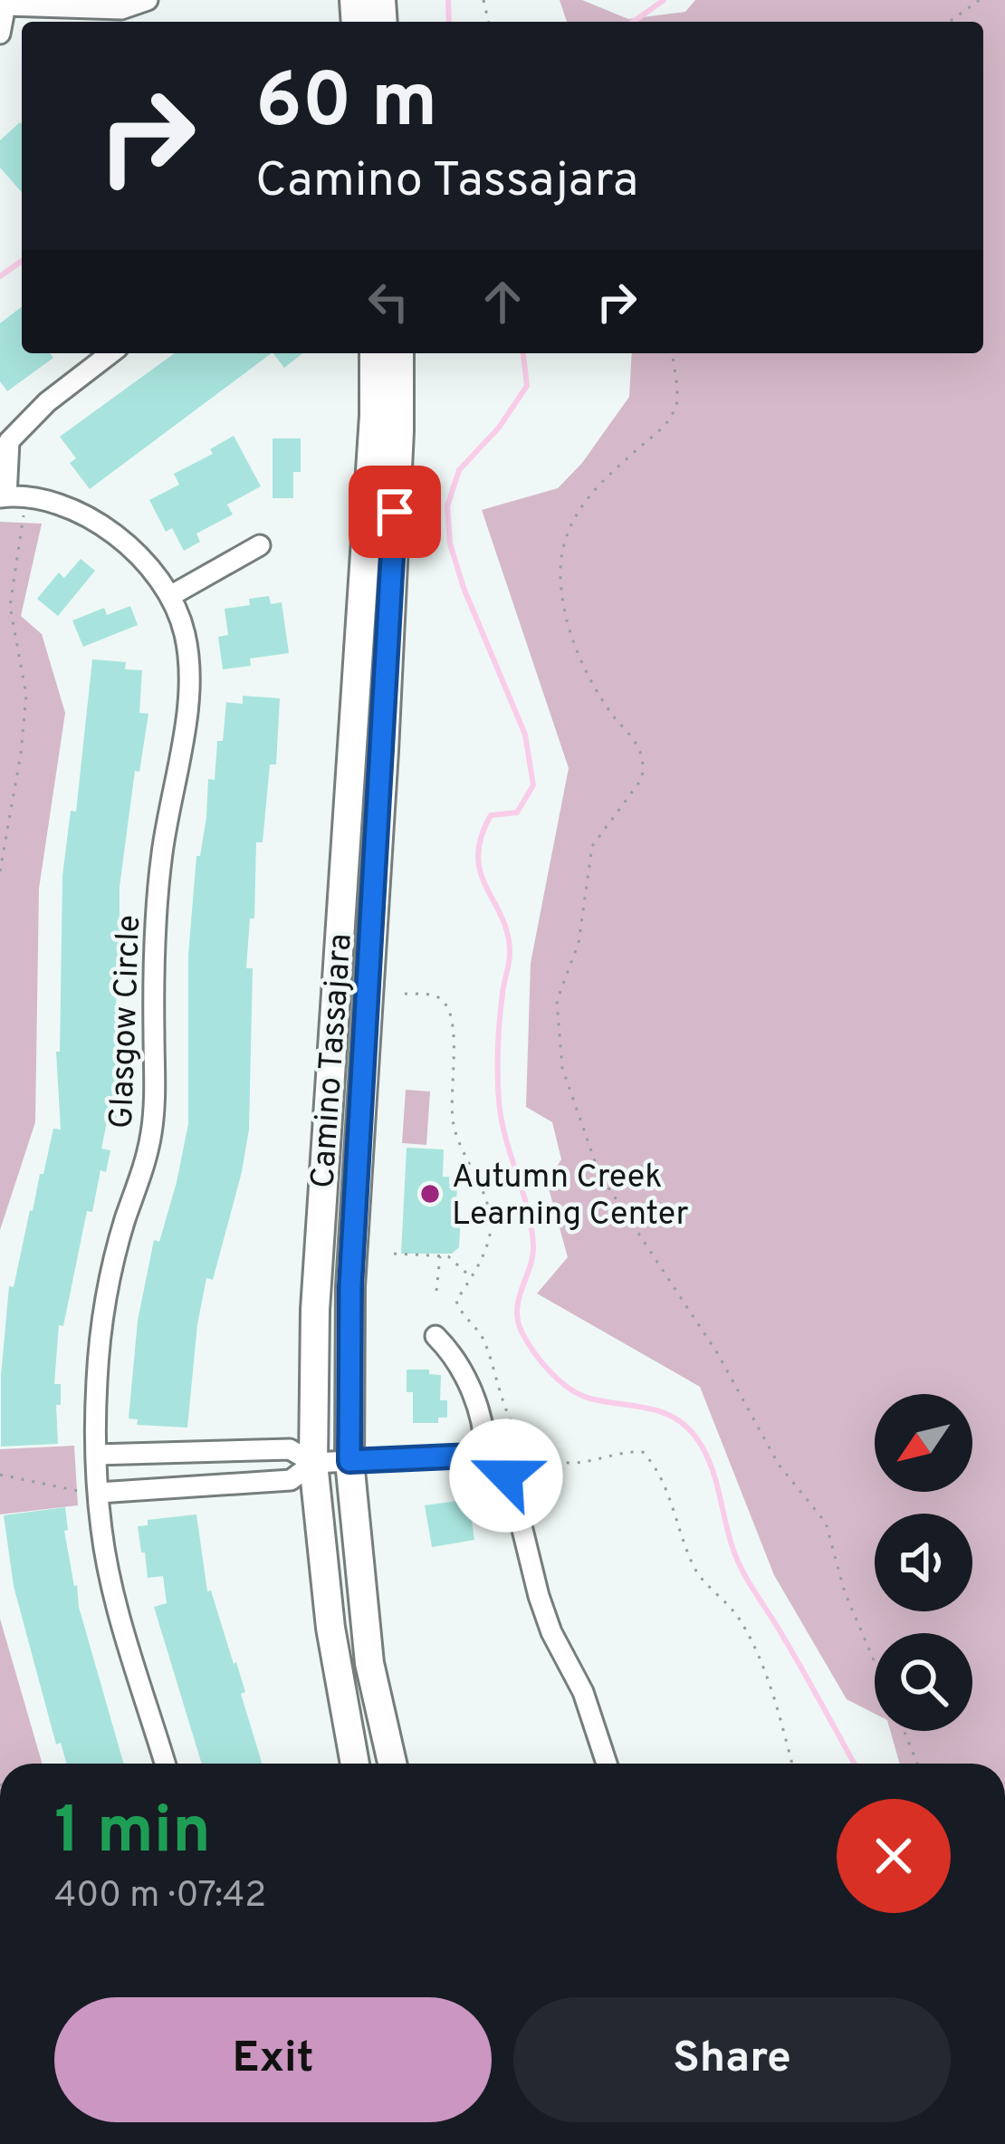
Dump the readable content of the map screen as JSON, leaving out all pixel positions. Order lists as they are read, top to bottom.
{
  "streets": {
    "main road": ["Camino Tassajara"],
    "street": ["Glasgow Circle"]
  },
  "places": ["Autumn Creek Learning Center"],
  "north": "bottom left",
  "page": {
    "turn": ["60 m", "Camino Tassajara"],
    "heading": ["1 min", "400 m · 07:42"],
    "buttons": ["Exit", "Share"]
  }
}
